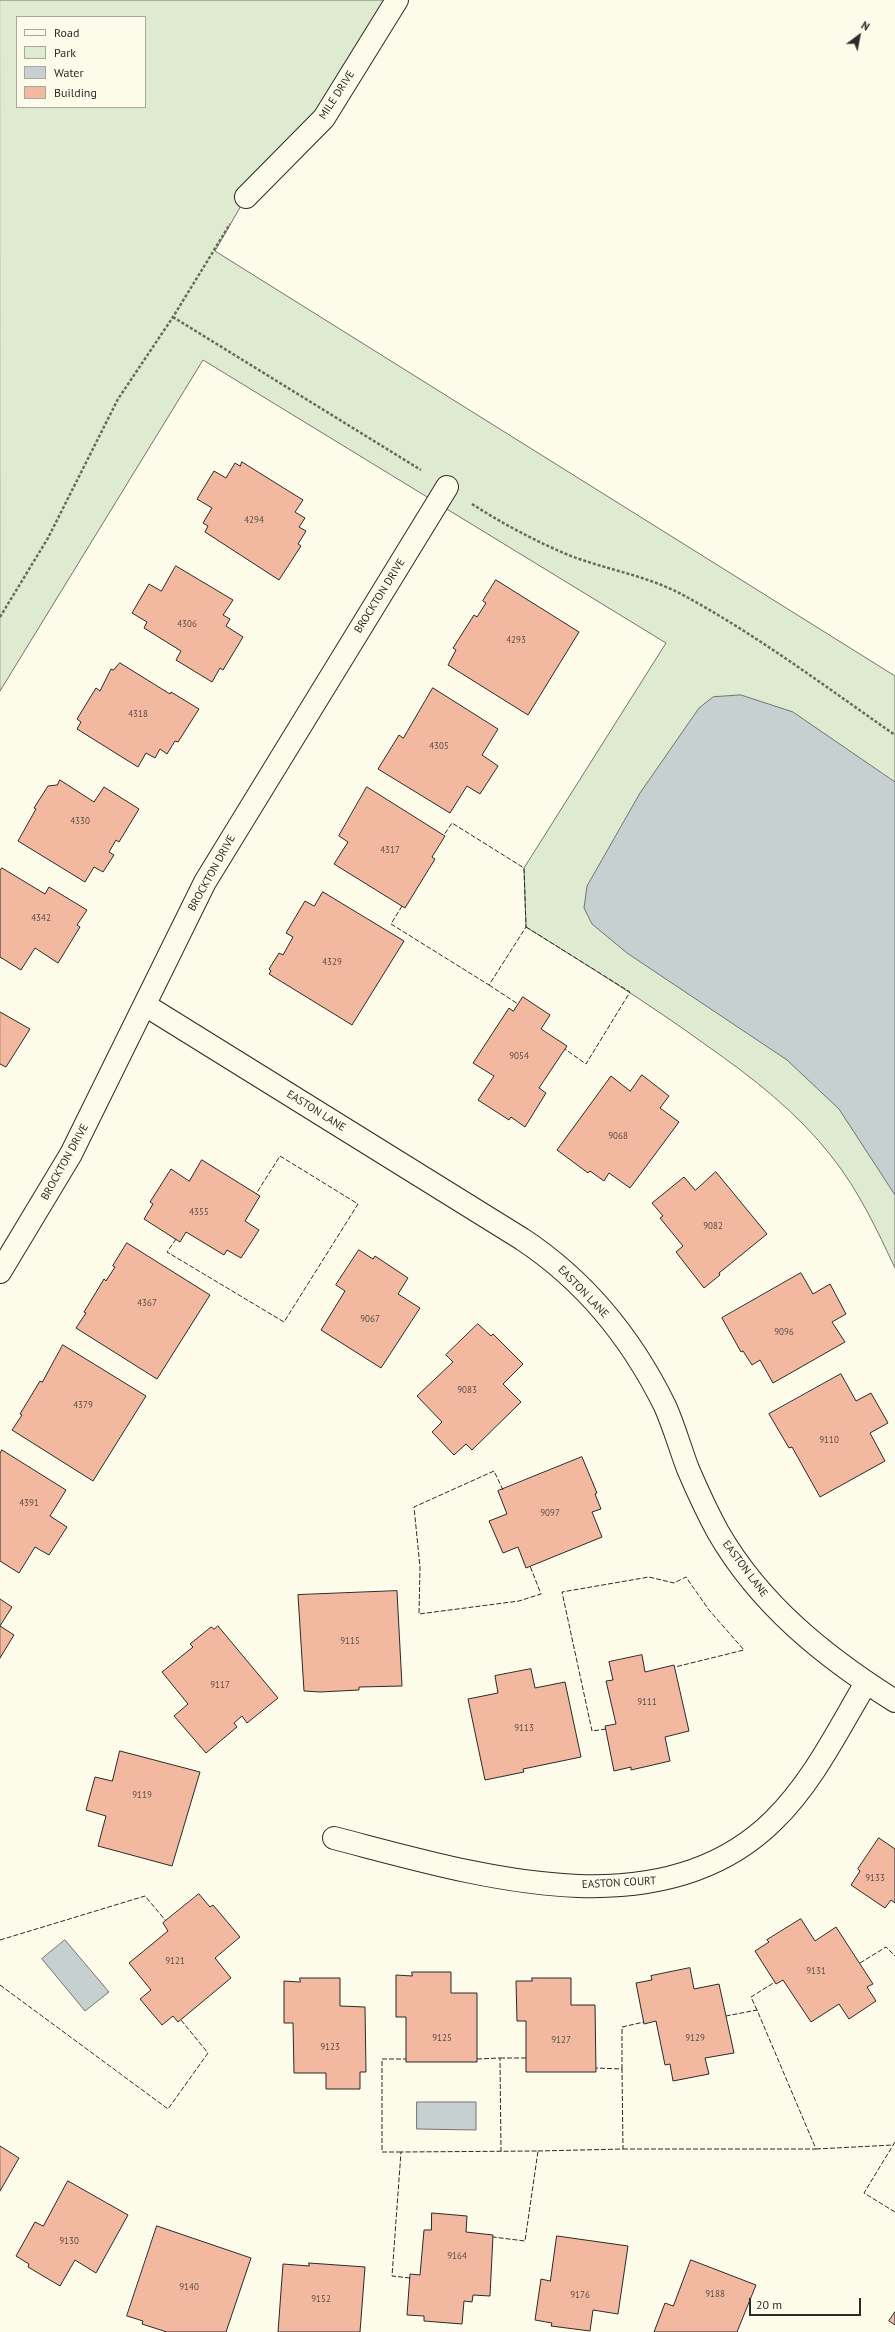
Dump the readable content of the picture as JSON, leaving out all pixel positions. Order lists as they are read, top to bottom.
{
  "streets": {
    "street": [
      "MILE DRIVE",
      "BROCKTON DRIVE",
      "EASTON LANE",
      "EASTON COURT"
    ]
  },
  "crossings": [
    ["BROCKTON DRIVE", "EASTON LANE"],
    ["EASTON LANE", "EASTON COURT"]
  ],
  "house_numbers": [
    "4294",
    "4306",
    "4293",
    "4318",
    "4305",
    "4330",
    "4317",
    "4342",
    "4329",
    "9054",
    "9068",
    "4355",
    "9082",
    "4367",
    "9067",
    "9096",
    "9083",
    "4379",
    "9110",
    "4391",
    "9097",
    "9115",
    "9117",
    "9111",
    "9113",
    "9119",
    "9133",
    "9121",
    "9131",
    "9125",
    "9129",
    "9127",
    "9123",
    "9130",
    "9164",
    "9140",
    "9188",
    "9176",
    "9152"
  ],
  "legend": [
    "Road",
    "Park",
    "Water",
    "Building"
  ],
  "scale_bar": "20 m",
  "north": "top right"
}
